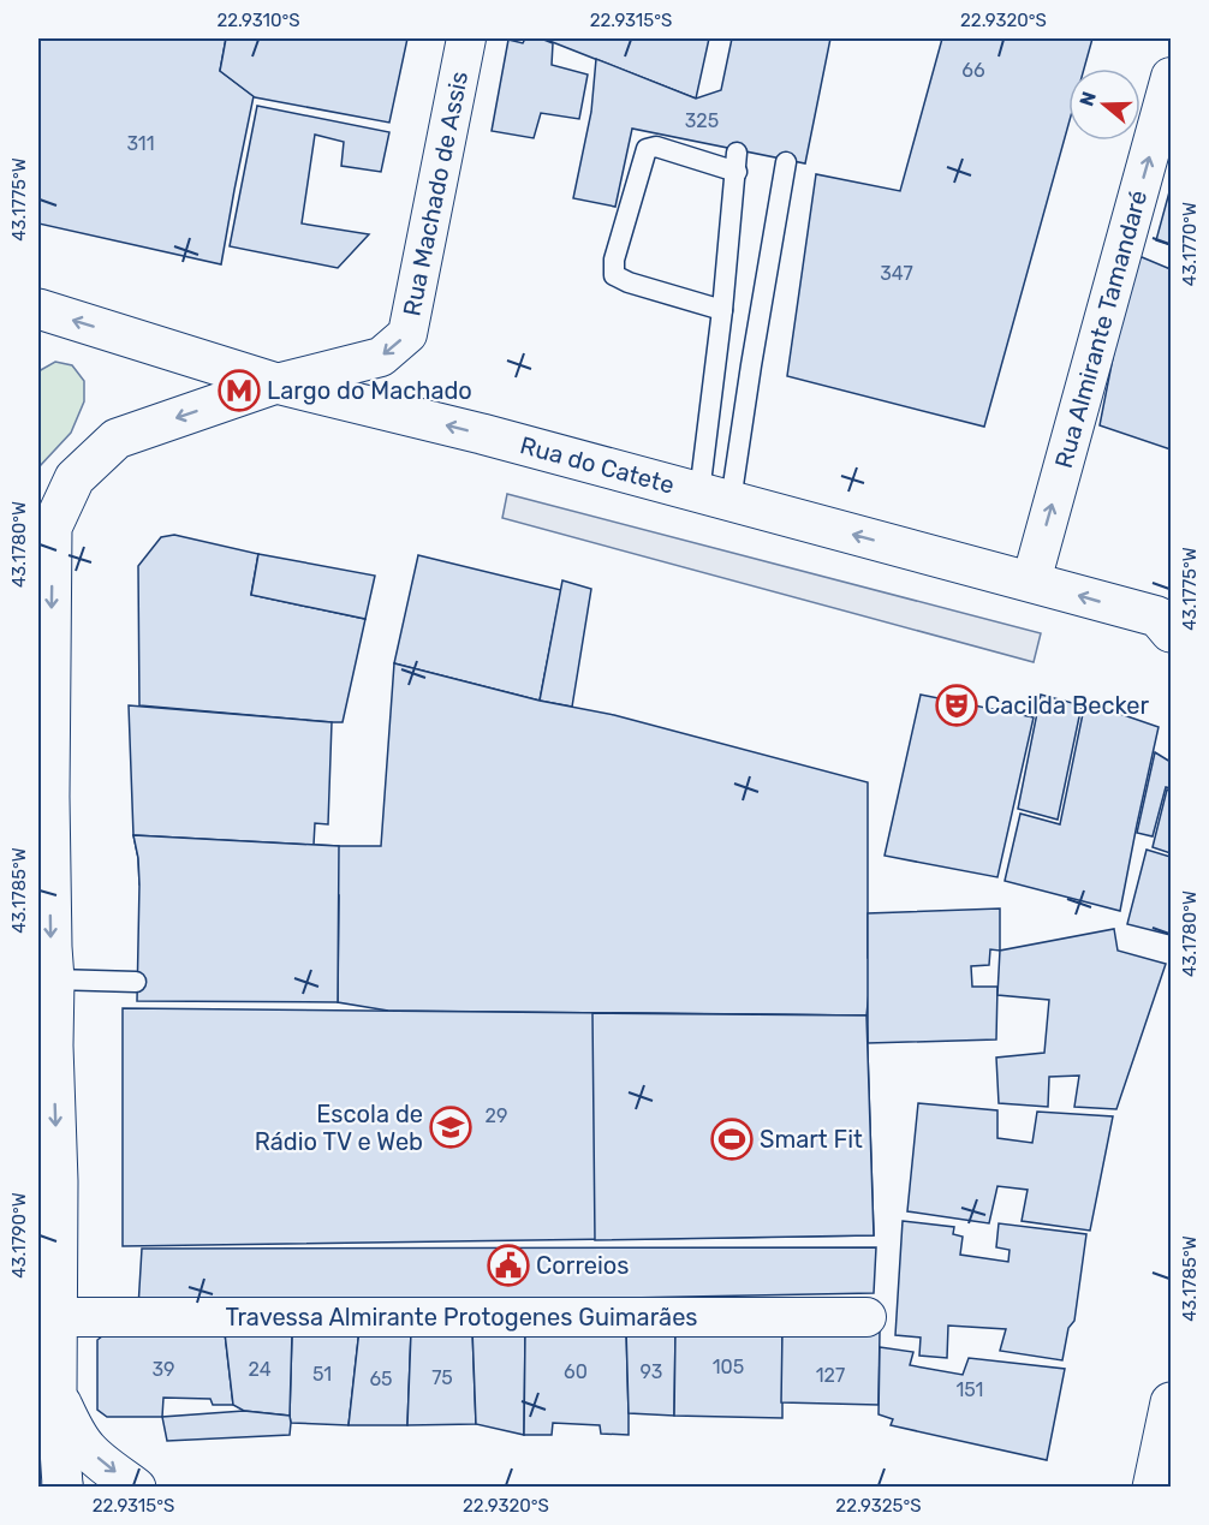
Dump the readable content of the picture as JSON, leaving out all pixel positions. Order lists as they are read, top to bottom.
{
  "streets": {
    "street": [
      "Rua Machado de Assis",
      "Rua Almirante Tamandaré",
      "Rua do Catete",
      "Travessa Almirante Protogenes Guimarães"
    ]
  },
  "crossings": [
    ["Rua Machado de Assis", "Rua do Catete"],
    ["Rua Almirante Tamandaré", "Rua do Catete"]
  ],
  "one_way": ["Rua Machado de Assis", "Rua Almirante Tamandaré", "Rua do Catete"],
  "places": {
    "metro station": ["Largo do Machado"],
    "theatre": ["Cacilda Becker"],
    "school or university": ["Escola de Rádio TV e Web"],
    "sports": ["Smart Fit"],
    "public building": ["Correios"]
  },
  "house_numbers": [
    "66",
    "325",
    "311",
    "347",
    "29",
    "105",
    "39",
    "24",
    "60",
    "93",
    "51",
    "127",
    "75",
    "65",
    "151"
  ],
  "north": "left",
  "coordinates": [
    "22.9310°S",
    "22.9315°S",
    "22.9320°S",
    "43.1775°W",
    "43.1770°W",
    "43.1780°W",
    "43.1785°W",
    "43.1790°W",
    "22.9325°S"
  ]
}
